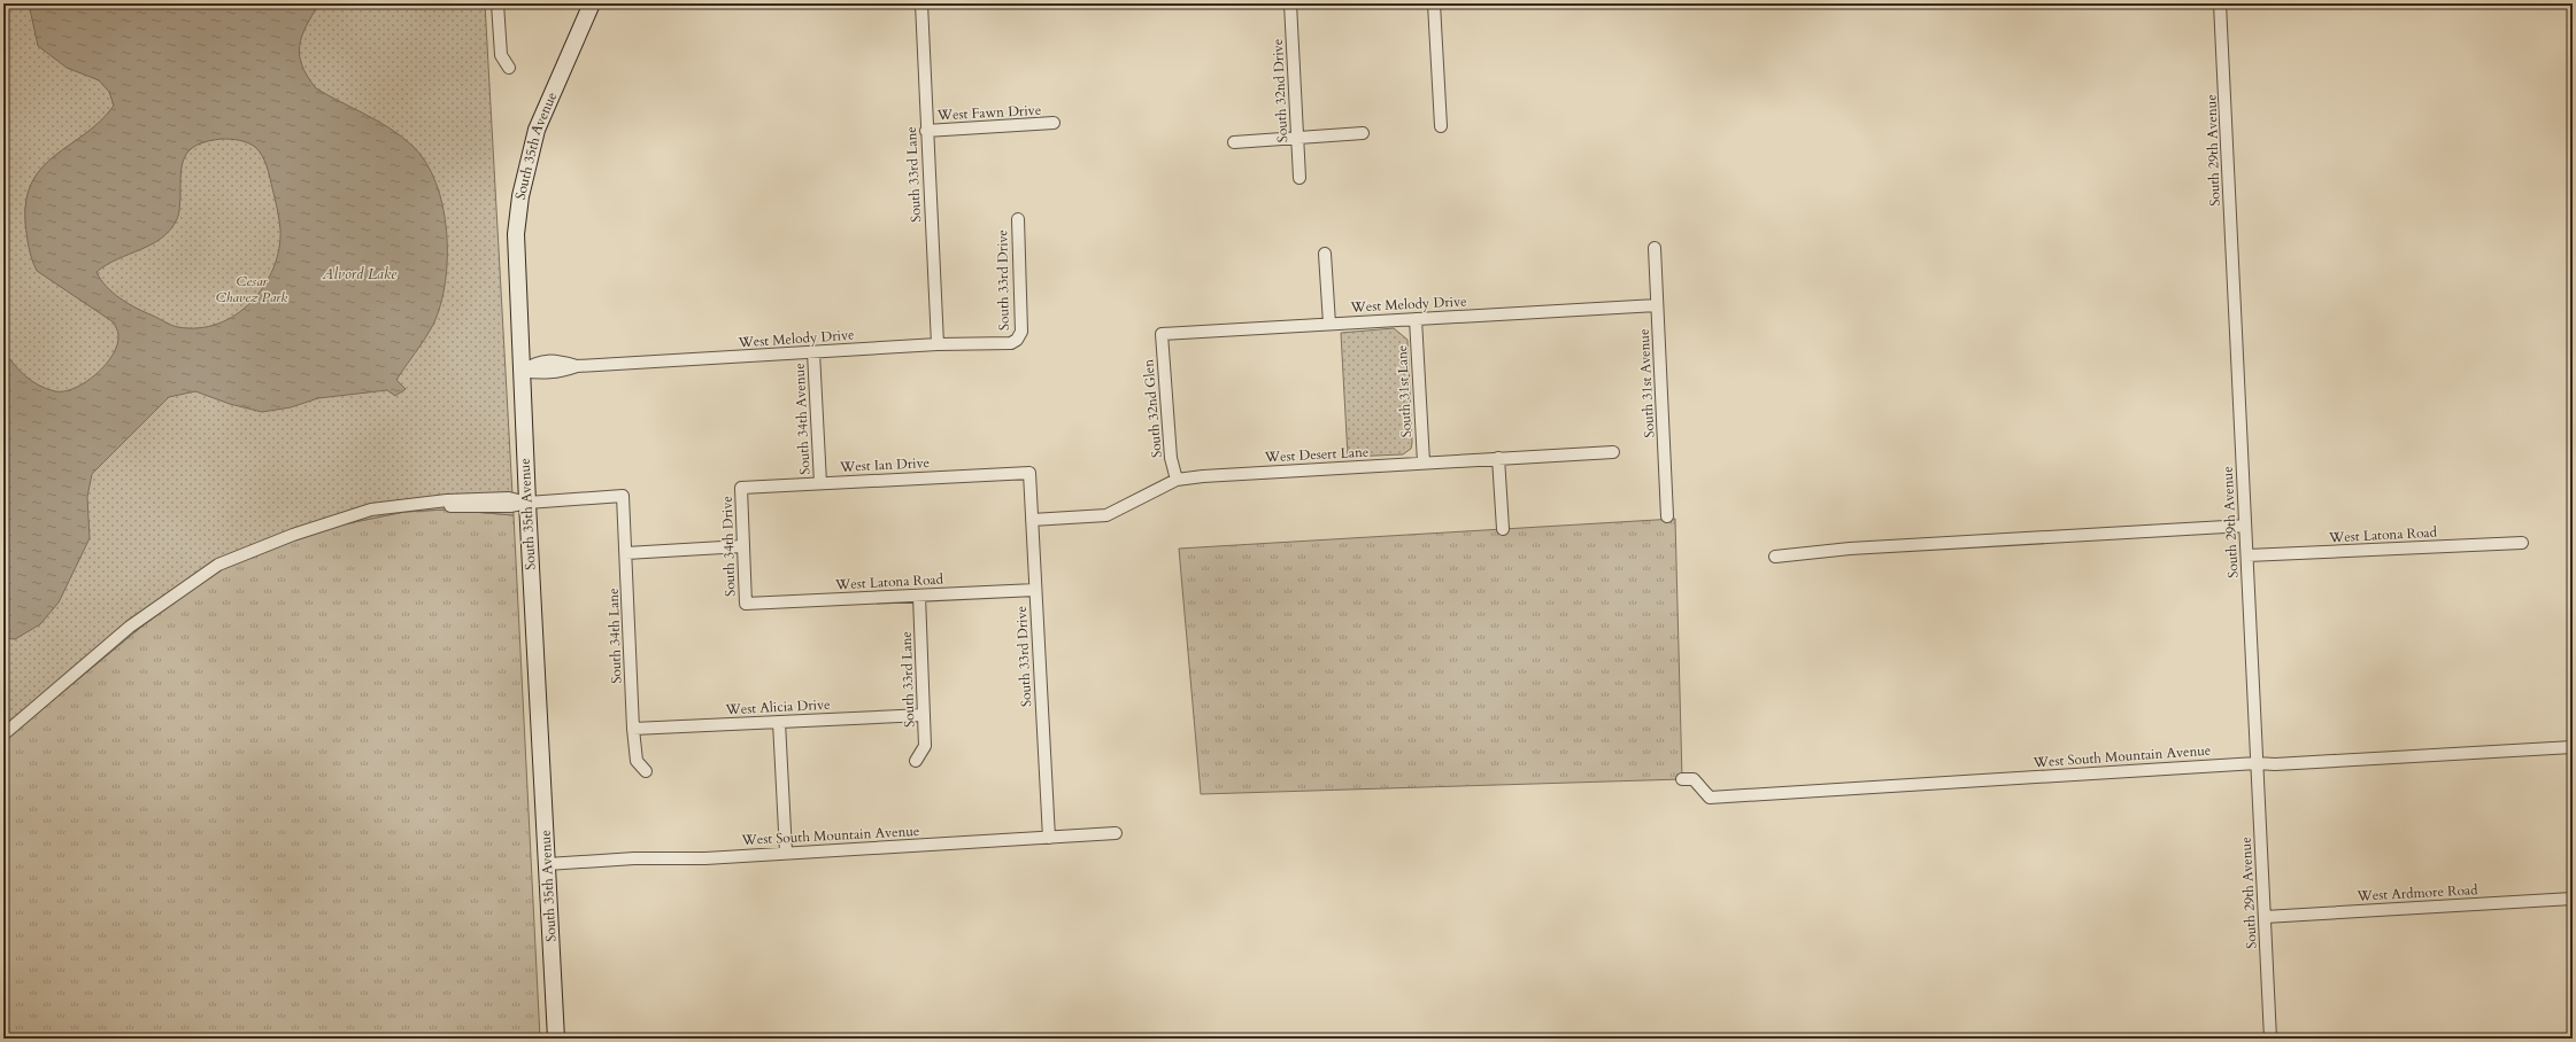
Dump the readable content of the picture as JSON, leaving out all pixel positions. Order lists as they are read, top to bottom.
{
  "streets": {
    "main road": ["South 35th Avenue"],
    "street": [
      "South 32nd Drive",
      "West Fawn Drive",
      "South 29th Avenue",
      "South 33rd Lane",
      "South 33rd Drive",
      "West Melody Drive",
      "South 31st Avenue",
      "South 31st Lane",
      "South 32nd Glen",
      "South 34th Avenue",
      "West Desert Lane",
      "West Ian Drive",
      "West Latona Road",
      "South 34th Drive",
      "South 34th Lane",
      "West Alicia Drive",
      "West South Mountain Avenue",
      "West Ardmore Road"
    ]
  },
  "crossings": [
    ["West Fawn Drive", "South 33rd Lane"],
    ["South 35th Avenue", "West Melody Drive"],
    ["South 35th Avenue", "South 34th Lane"],
    ["South 35th Avenue", "West South Mountain Avenue"],
    ["South 29th Avenue", "West Latona Road"],
    ["South 29th Avenue", "West South Mountain Avenue"],
    ["South 29th Avenue", "West Ardmore Road"],
    ["South 33rd Lane", "West Melody Drive"],
    ["South 33rd Lane", "West Latona Road"],
    ["South 33rd Lane", "West Alicia Drive"],
    ["South 33rd Drive", "West Melody Drive"],
    ["South 33rd Drive", "West Desert Lane"],
    ["South 33rd Drive", "West Ian Drive"],
    ["South 33rd Drive", "West Latona Road"],
    ["South 33rd Drive", "West South Mountain Avenue"],
    ["West Melody Drive", "South 31st Avenue"],
    ["West Melody Drive", "South 31st Lane"],
    ["West Melody Drive", "South 32nd Glen"],
    ["West Melody Drive", "South 34th Avenue"],
    ["South 31st Lane", "West Desert Lane"],
    ["South 32nd Glen", "West Desert Lane"],
    ["South 34th Avenue", "West Ian Drive"],
    ["West Ian Drive", "South 34th Drive"],
    ["West Latona Road", "South 34th Drive"],
    ["South 34th Lane", "West Alicia Drive"]
  ],
  "water": ["Alvord Lake"],
  "parks": ["Cesar Chavez Park"]
}
